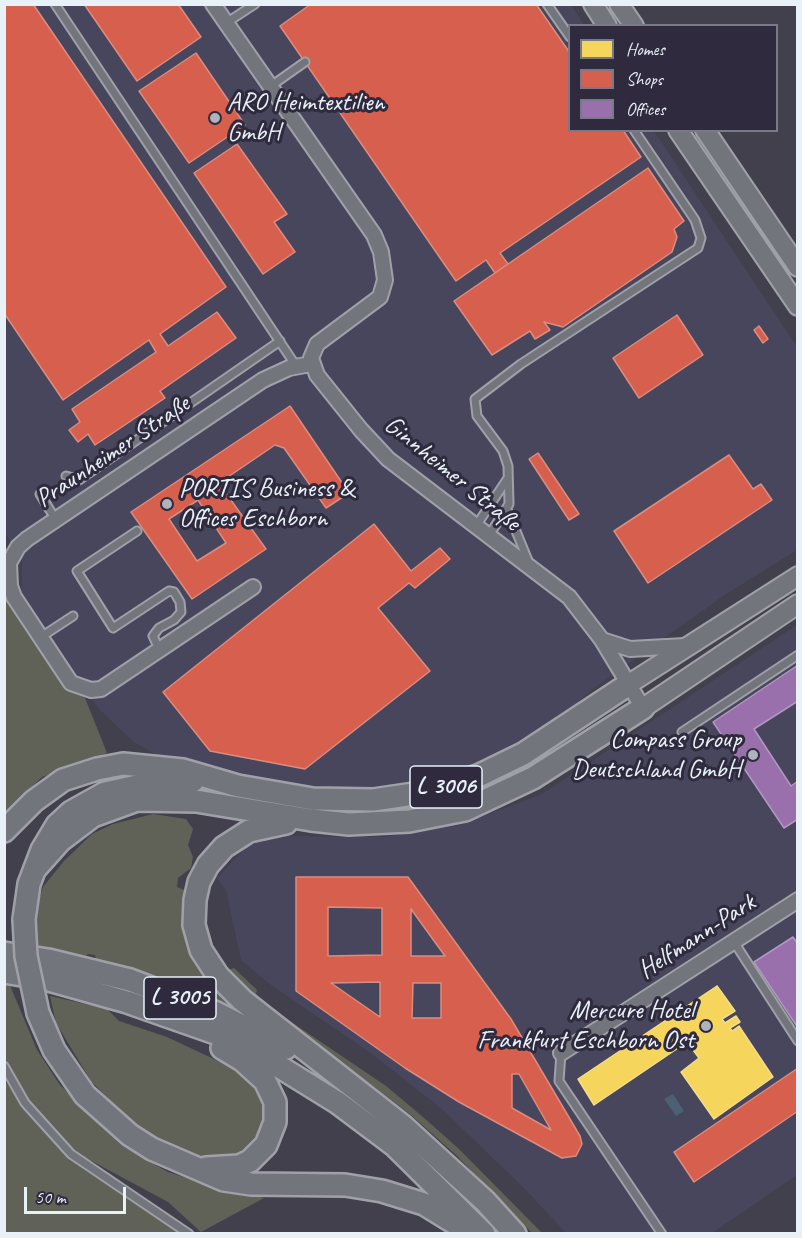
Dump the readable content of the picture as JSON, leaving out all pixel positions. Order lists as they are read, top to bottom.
{
  "streets": {
    "highway": ["L 3006", "L 3005"],
    "street": ["Praunheimer Straße", "Ginnheimer Straße", "Helfmann-Park"]
  },
  "crossings": [
    ["Praunheimer Straße", "Ginnheimer Straße"],
    ["Ginnheimer Straße", "L 3006"]
  ],
  "places": [
    "ARO Heimtextilien GmbH",
    "PORTIS Business & Offices Eschborn",
    "Compass Group Deutschland GmbH",
    "Mercure Hotel Frankfurt Eschborn Ost"
  ],
  "legend": ["Homes", "Shops", "Offices"],
  "scale_bar": "50 m"
}
